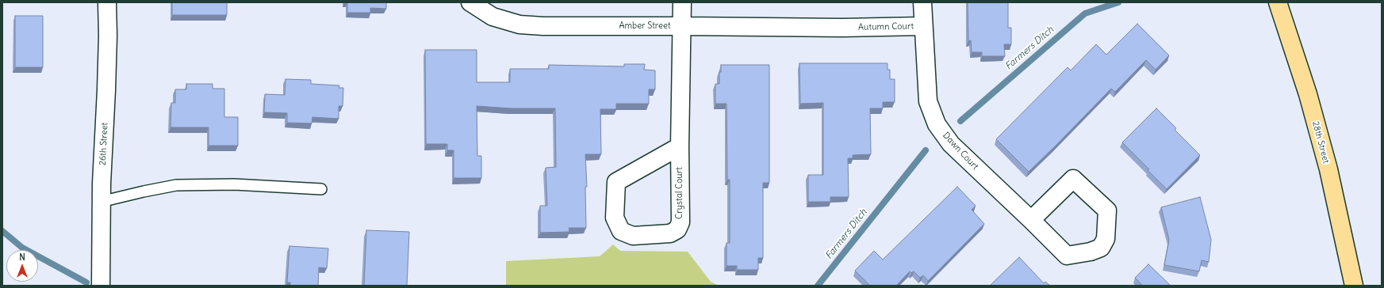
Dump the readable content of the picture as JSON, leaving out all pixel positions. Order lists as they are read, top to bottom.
{
  "streets": {
    "highway": ["28th Street"],
    "street": [
      "Amber Street",
      "Autumn Court",
      "26th Street",
      "Dawn Court",
      "Crystal Court"
    ]
  },
  "crossings": [
    ["Amber Street", "Autumn Court"],
    ["Amber Street", "Crystal Court"],
    ["Autumn Court", "Dawn Court"]
  ],
  "water": ["Farmers Ditch"],
  "north": "top"
}
